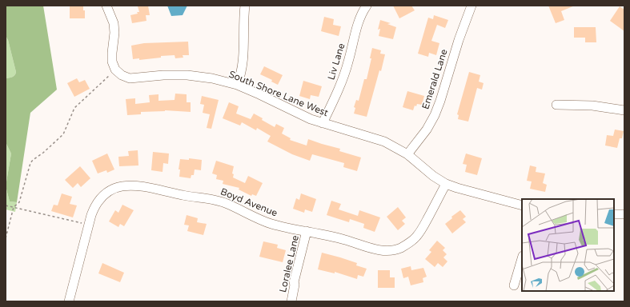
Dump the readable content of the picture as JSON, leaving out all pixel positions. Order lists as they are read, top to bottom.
{
  "streets": {
    "street": [
      "Liv Lane",
      "Emerald Lane",
      "South Shore Lane West",
      "Boyd Avenue",
      "Loralee Lane"
    ]
  },
  "crossings": [
    ["Liv Lane", "South Shore Lane West"],
    ["Emerald Lane", "South Shore Lane West"],
    ["South Shore Lane West", "Boyd Avenue"],
    ["Boyd Avenue", "Loralee Lane"]
  ]
}
